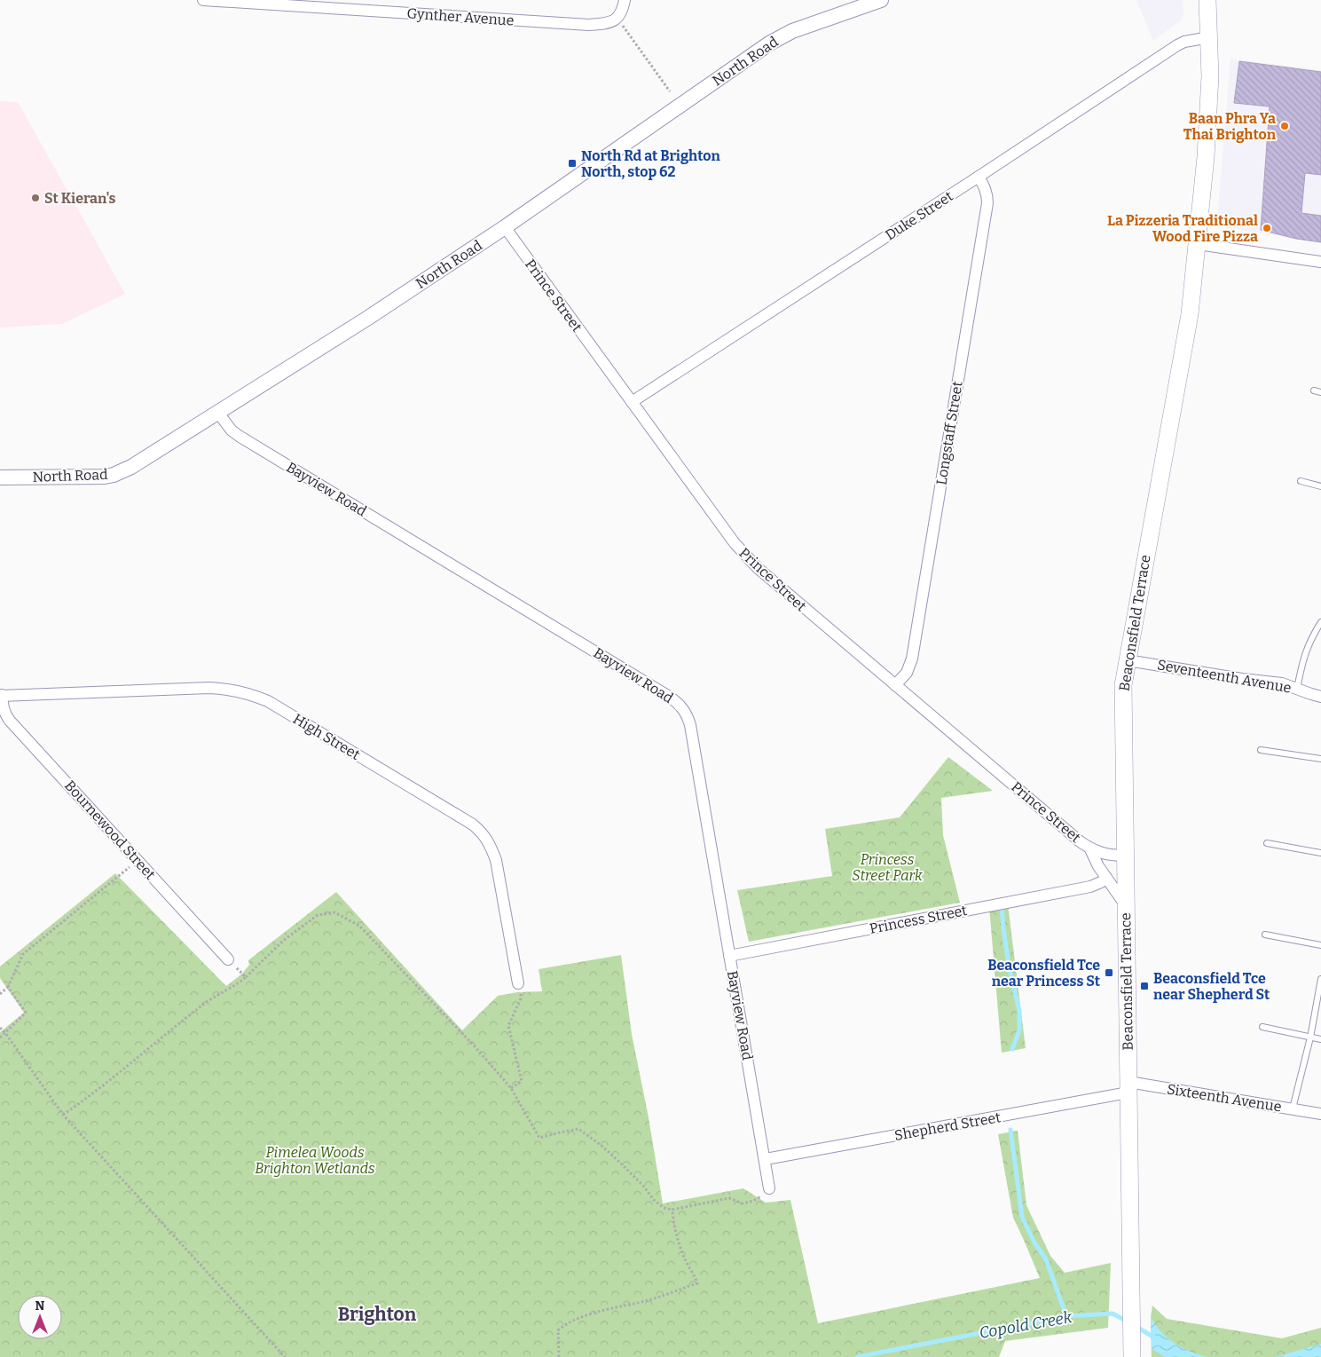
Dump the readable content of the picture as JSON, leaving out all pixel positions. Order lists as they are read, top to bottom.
{
  "streets": {
    "main road": ["Beaconsfield Terrace"],
    "street": [
      "Gynther Avenue",
      "North Road",
      "Duke Street",
      "Prince Street",
      "Longstaff Street",
      "Bayview Road",
      "Seventeenth Avenue",
      "High Street",
      "Bournewood Street",
      "Princess Street",
      "Sixteenth Avenue",
      "Shepherd Street"
    ]
  },
  "crossings": [
    ["North Road", "Prince Street"],
    ["North Road", "Bayview Road"],
    ["Duke Street", "Prince Street"],
    ["Duke Street", "Longstaff Street"],
    ["Duke Street", "Beaconsfield Terrace"],
    ["Prince Street", "Longstaff Street"],
    ["Prince Street", "Beaconsfield Terrace"],
    ["Prince Street", "Princess Street"],
    ["Bayview Road", "Princess Street"],
    ["Bayview Road", "Shepherd Street"],
    ["Beaconsfield Terrace", "Seventeenth Avenue"],
    ["Beaconsfield Terrace", "Sixteenth Avenue"],
    ["Beaconsfield Terrace", "Shepherd Street"],
    ["High Street", "Bournewood Street"],
    ["Sixteenth Avenue", "Shepherd Street"]
  ],
  "districts": ["Brighton"],
  "water": ["Copold Creek"],
  "parks": ["Princess Street Park", "Pimelea Woods Brighton Wetlands"],
  "places": {
    "other": ["Baan Phra Ya Thai Brighton", "St Kieran's", "La Pizzeria Traditional Wood Fire Pizza"],
    "transit": ["North Rd at Brighton North, stop 62", "Beaconsfield Tce near Princess St", "Beaconsfield Tce near Shepherd St"]
  },
  "north": "top"
}
